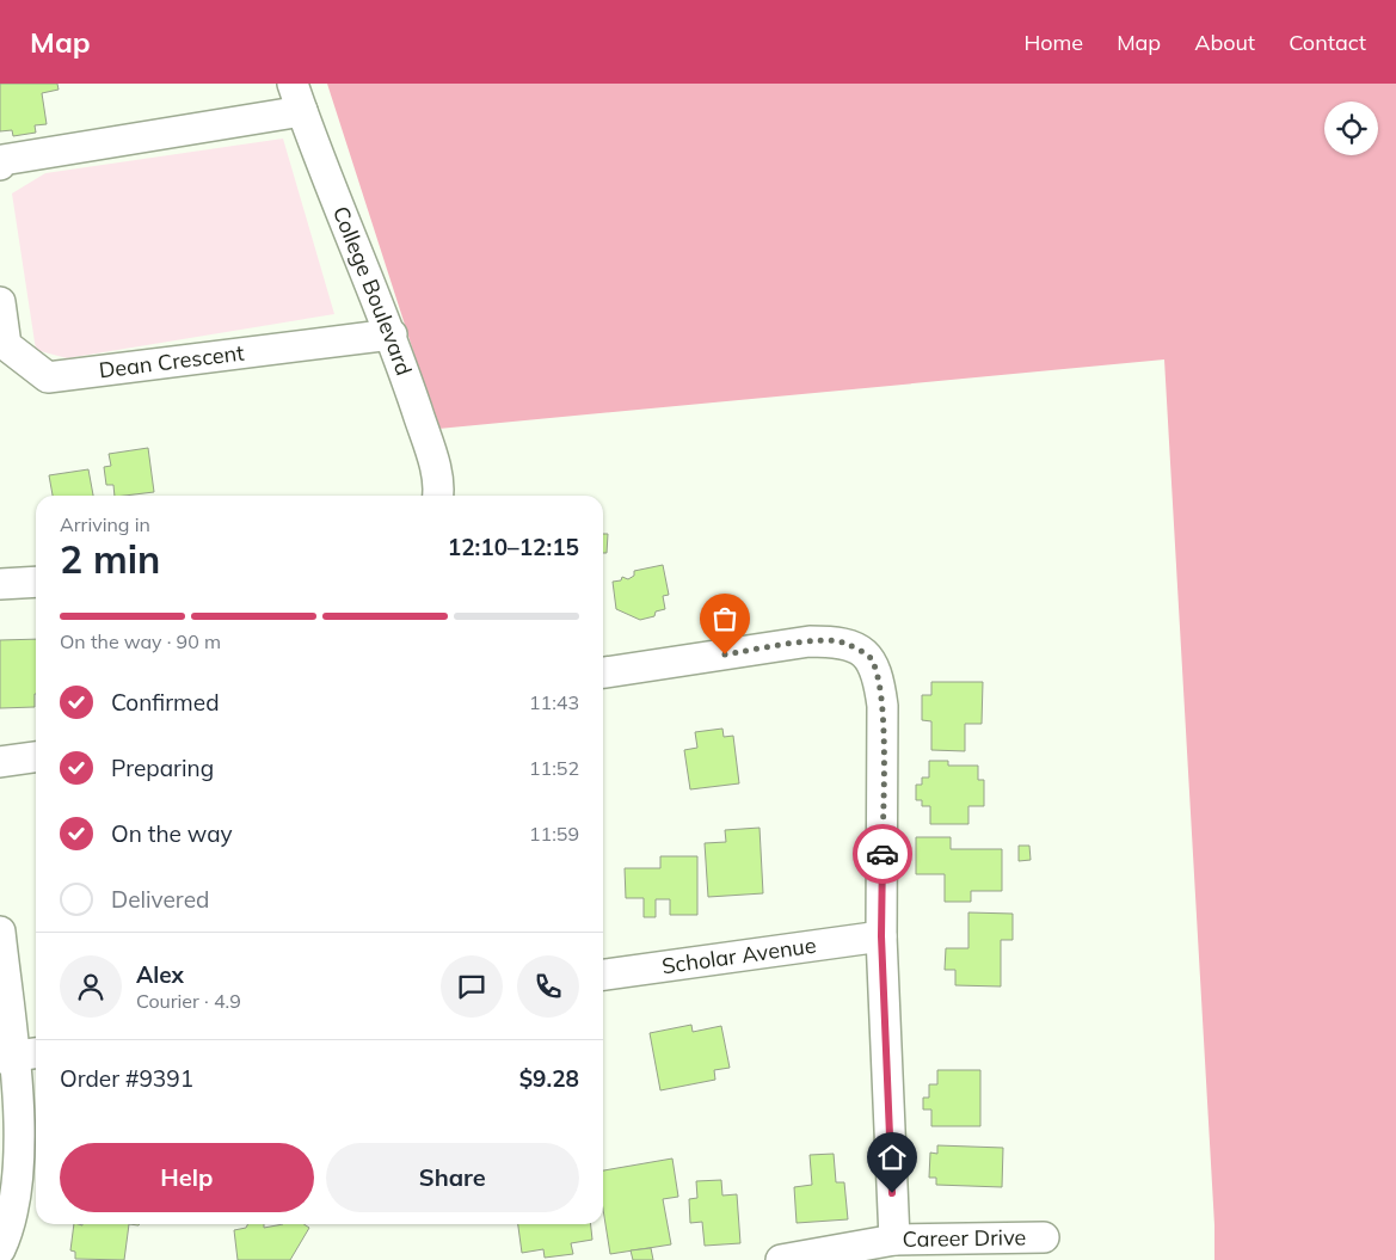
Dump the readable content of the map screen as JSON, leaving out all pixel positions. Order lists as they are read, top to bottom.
{
  "streets": {
    "street": [
      "College Boulevard",
      "Dean Crescent",
      "Scholar Avenue",
      "Career Drive"
    ]
  },
  "crossings": [
    ["College Boulevard", "Dean Crescent"]
  ],
  "page": {
    "header": "Map",
    "nav": [
      "Home",
      "Map",
      "About",
      "Contact"
    ],
    "heading": ["2 min", "Arriving in", "12:10–12:15"],
    "panel": [
      "Alex",
      "Courier · 4.9",
      "Order #9391",
      "$9.28"
    ],
    "bar": "On the way · 90 m",
    "list": [
      ["Confirmed", "11:43"],
      ["Preparing", "11:52"],
      ["On the way", "11:59"],
      "Delivered"
    ],
    "buttons": ["Help", "Share"]
  }
}
